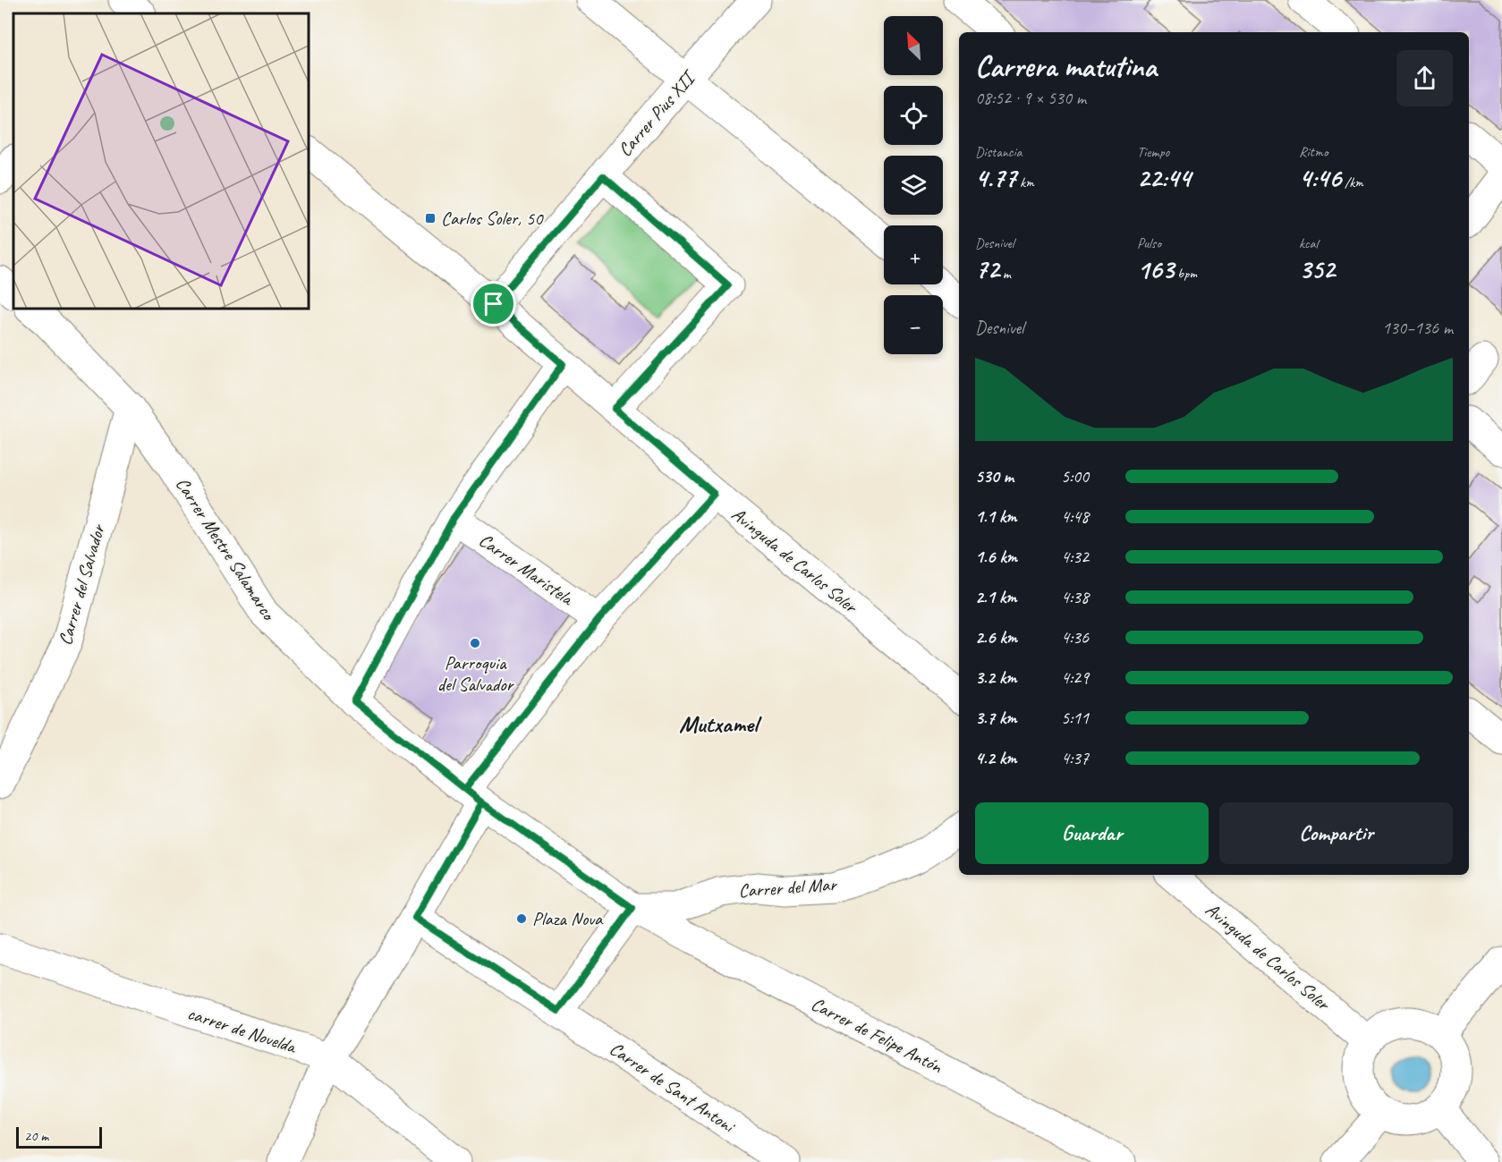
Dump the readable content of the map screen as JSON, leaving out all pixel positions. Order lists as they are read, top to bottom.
{
  "streets": {
    "street": [
      "Carrer Pius XII",
      "Carrer Mestre Salamarco",
      "Avinguda de Carlos Soler",
      "Carrer Maristela",
      "Carrer del Salvador",
      "Carrer del Mar",
      "carrer de Novelda",
      "Carrer de Felipe Antón",
      "Carrer de Sant Antoni"
    ]
  },
  "crossings": [
    ["Carrer Pius XII", "Avinguda de Carlos Soler"],
    ["Carrer Mestre Salamarco", "Carrer del Salvador"],
    ["Carrer Mestre Salamarco", "Carrer de Felipe Antón"],
    ["Carrer del Mar", "Carrer de Felipe Antón"]
  ],
  "districts": ["Mutxamel"],
  "places": {
    "transit": ["Carlos Soler, 50"],
    "other": ["Parroquia del Salvador", "Plaza Nova"]
  },
  "scale_bar": "20 m",
  "north": "top left",
  "page": {
    "map_buttons": ["+", "−"],
    "heading": ["Carrera matutina", "08:52 · 9 × 530 m"],
    "stats": [
      ["Distancia", "4.77 km"],
      ["Tiempo", "22:44"],
      ["Ritmo", "4:46 /km"],
      ["Desnivel", "72 m"],
      ["Pulso", "163 bpm"],
      ["kcal", "352"]
    ],
    "chart": ["Desnivel", "130–136 m"],
    "list": [
      {
        "name": "530 m",
        "note": "5:00"
      },
      {
        "name": "1.1 km",
        "note": "4:48"
      },
      {
        "name": "1.6 km",
        "note": "4:32"
      },
      {
        "name": "2.1 km",
        "note": "4:38"
      },
      {
        "name": "2.6 km",
        "note": "4:36"
      },
      {
        "name": "3.2 km",
        "note": "4:29"
      },
      {
        "name": "3.7 km",
        "note": "5:11"
      },
      {
        "name": "4.2 km",
        "note": "4:37"
      }
    ],
    "buttons": ["Guardar", "Compartir"],
    "scale": "20 m"
  }
}
